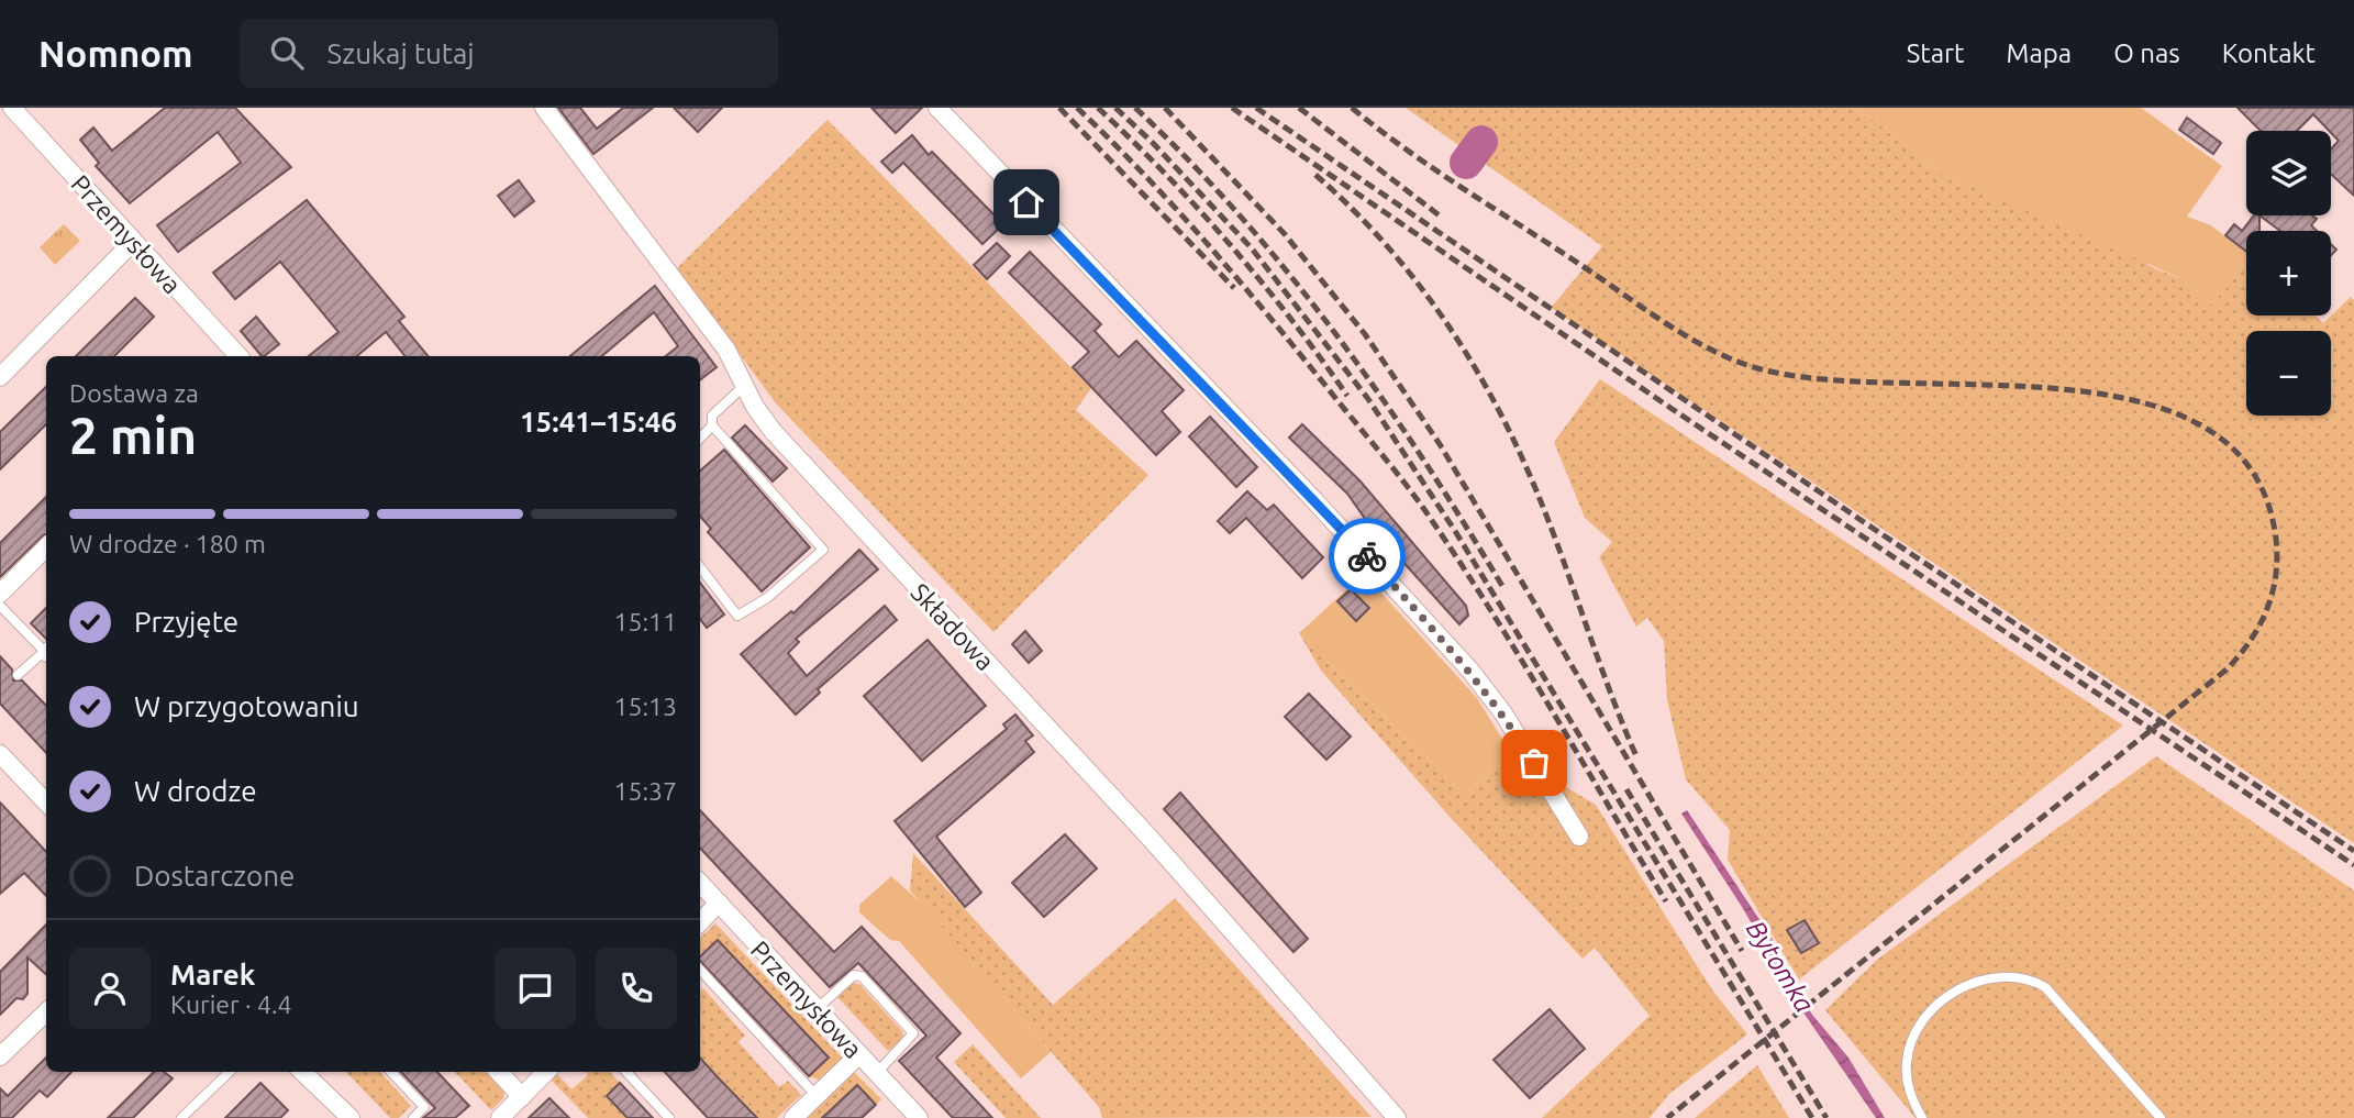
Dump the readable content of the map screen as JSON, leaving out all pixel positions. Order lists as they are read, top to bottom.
{
  "streets": {
    "street": ["Przemysłowa", "Składowa"]
  },
  "water": ["Bytomka"],
  "page": {
    "header": "Nomnom",
    "search": "Szukaj tutaj",
    "nav": [
      "Start",
      "Mapa",
      "O nas",
      "Kontakt"
    ],
    "map_buttons": ["+", "−"],
    "heading": ["2 min", "Dostawa za", "15:41–15:46"],
    "panel": ["Marek", "Kurier · 4.4"],
    "bar": "W drodze · 180 m",
    "list": [
      ["Przyjęte", "15:11"],
      ["W przygotowaniu", "15:13"],
      ["W drodze", "15:37"],
      "Dostarczone"
    ]
  }
}
